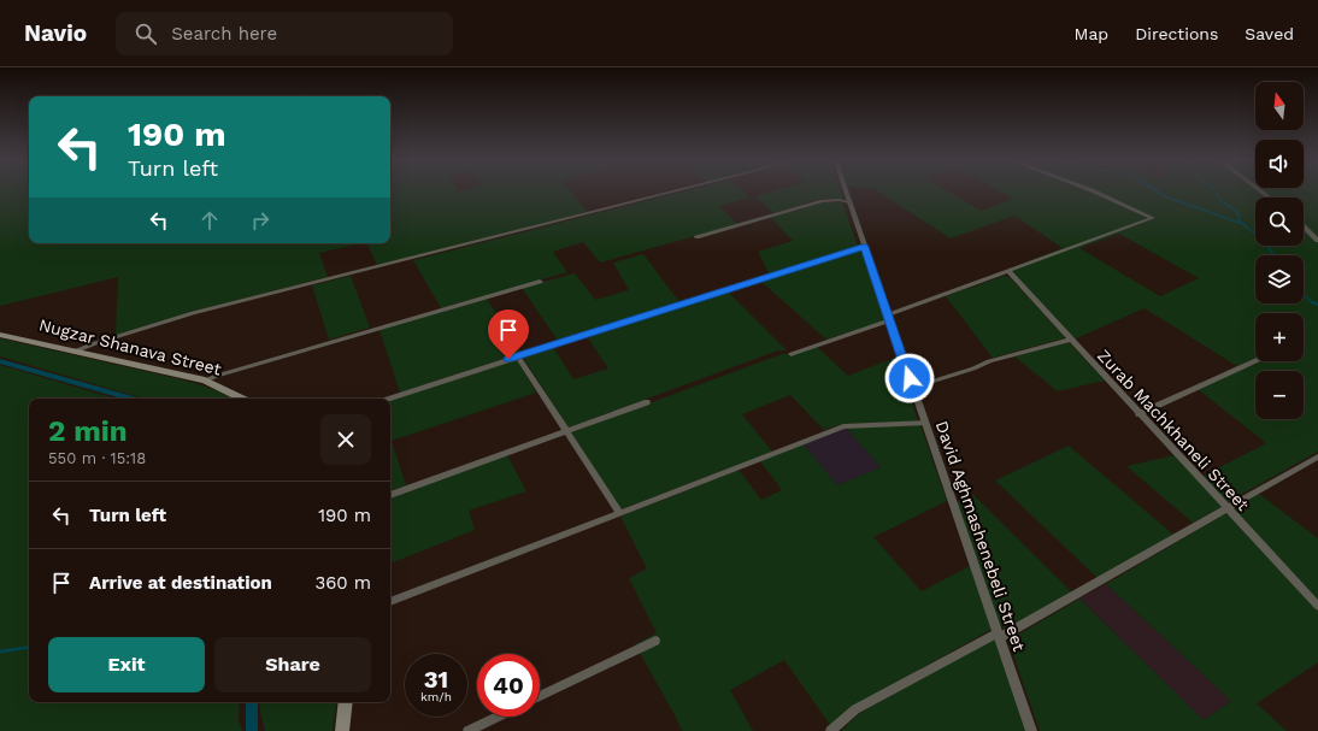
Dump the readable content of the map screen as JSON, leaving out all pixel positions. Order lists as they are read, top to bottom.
{
  "streets": {
    "main road": ["Nugzar Shanava Street"],
    "street": ["Zurab Machkhaneli Street", "David Aghmashenebeli Street"]
  },
  "north": "top",
  "page": {
    "header": "Navio",
    "search": "Search here",
    "nav": ["Map", "Directions", "Saved"],
    "map_buttons": ["+", "−"],
    "turn": ["190 m", "Turn left"],
    "heading": ["2 min", "550 m · 15:18"],
    "list": [
      {
        "name": "Turn left",
        "value": "190 m"
      },
      {
        "name": "Arrive at destination",
        "value": "360 m"
      }
    ],
    "buttons": ["Exit", "Share"],
    "speed": "31 km/h",
    "limit": "40"
  }
}
